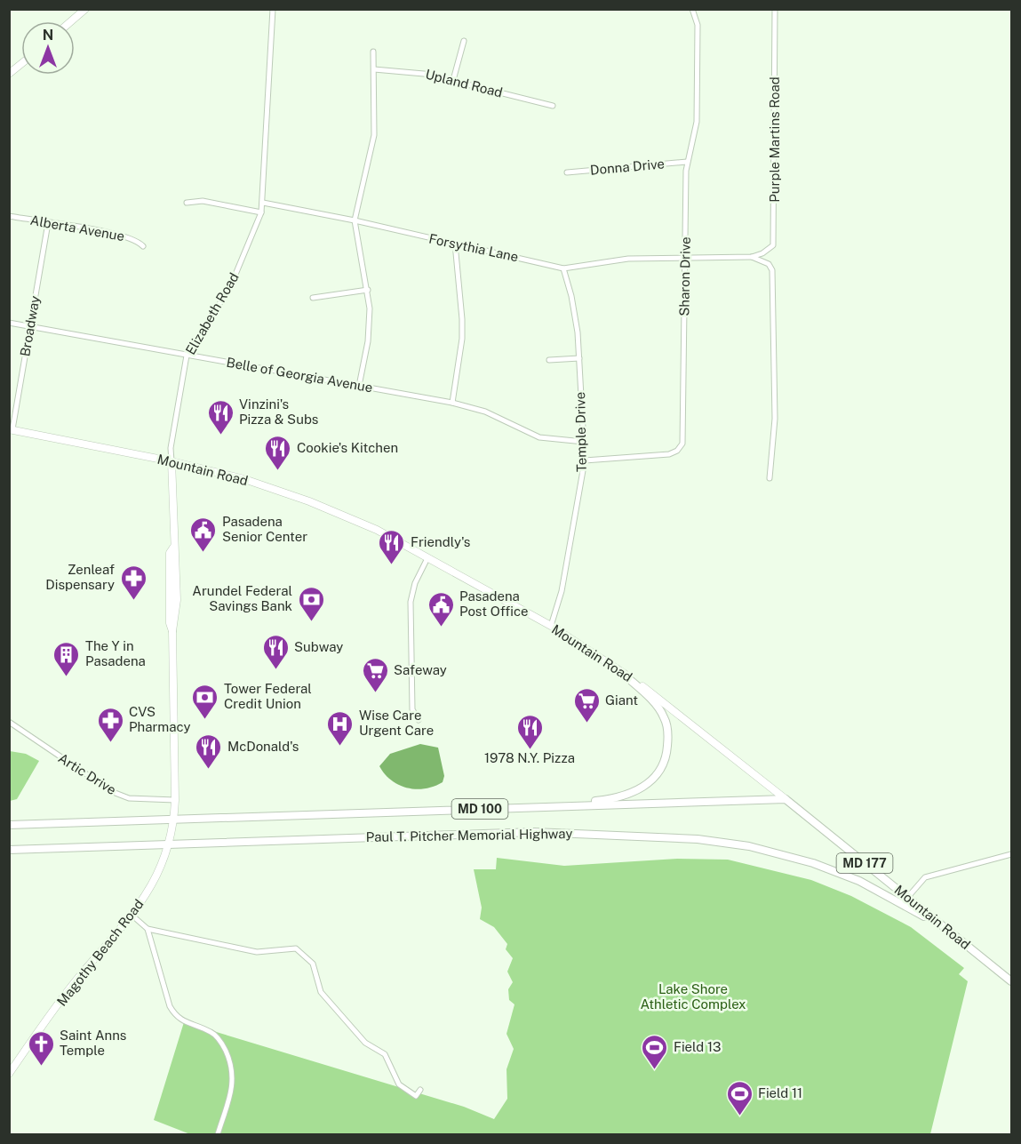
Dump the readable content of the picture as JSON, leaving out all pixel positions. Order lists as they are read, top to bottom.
{
  "streets": {
    "main road": [
      "Mountain Road",
      "MD 100",
      "Paul T. Pitcher Memorial Highway",
      "MD 177",
      "Magothy Beach Road"
    ],
    "street": [
      "Upland Road",
      "Purple Martins Road",
      "Donna Drive",
      "Alberta Avenue",
      "Forsythia Lane",
      "Sharon Drive",
      "Elizabeth Road",
      "Broadway",
      "Belle of Georgia Avenue",
      "Temple Drive",
      "Artic Drive"
    ]
  },
  "crossings": [
    ["Donna Drive", "Sharon Drive"],
    ["Alberta Avenue", "Broadway"],
    ["Forsythia Lane", "Sharon Drive"],
    ["Forsythia Lane", "Elizabeth Road"],
    ["Forsythia Lane", "Temple Drive"],
    ["Sharon Drive", "Temple Drive"],
    ["Elizabeth Road", "Belle of Georgia Avenue"],
    ["Elizabeth Road", "Mountain Road"],
    ["Elizabeth Road", "Magothy Beach Road"],
    ["Broadway", "Belle of Georgia Avenue"],
    ["Broadway", "Mountain Road"],
    ["Belle of Georgia Avenue", "Temple Drive"],
    ["Temple Drive", "Mountain Road"],
    ["Mountain Road", "Paul T. Pitcher Memorial Highway"],
    ["Mountain Road", "Magothy Beach Road"],
    ["Artic Drive", "Magothy Beach Road"],
    ["Paul T. Pitcher Memorial Highway", "Magothy Beach Road"]
  ],
  "parks": ["Lake Shore Athletic Complex"],
  "places": {
    "restaurant": [
      "Vinzini's Pizza & Subs",
      "Cookie's Kitchen",
      "Friendly's",
      "Subway",
      "1978 N.Y. Pizza",
      "McDonald's"
    ],
    "public building": ["Pasadena Senior Center", "Pasadena Post Office"],
    "pharmacy": ["Zenleaf Dispensary", "CVS Pharmacy"],
    "bank": ["Arundel Federal Savings Bank", "Tower Federal Credit Union"],
    "building": ["The Y in Pasadena"],
    "supermarket": ["Safeway", "Giant"],
    "hospital": ["Wise Care Urgent Care"],
    "church": ["Saint Anns Temple"],
    "sports": ["Field 13", "Field 11"]
  },
  "north": "top"
}
